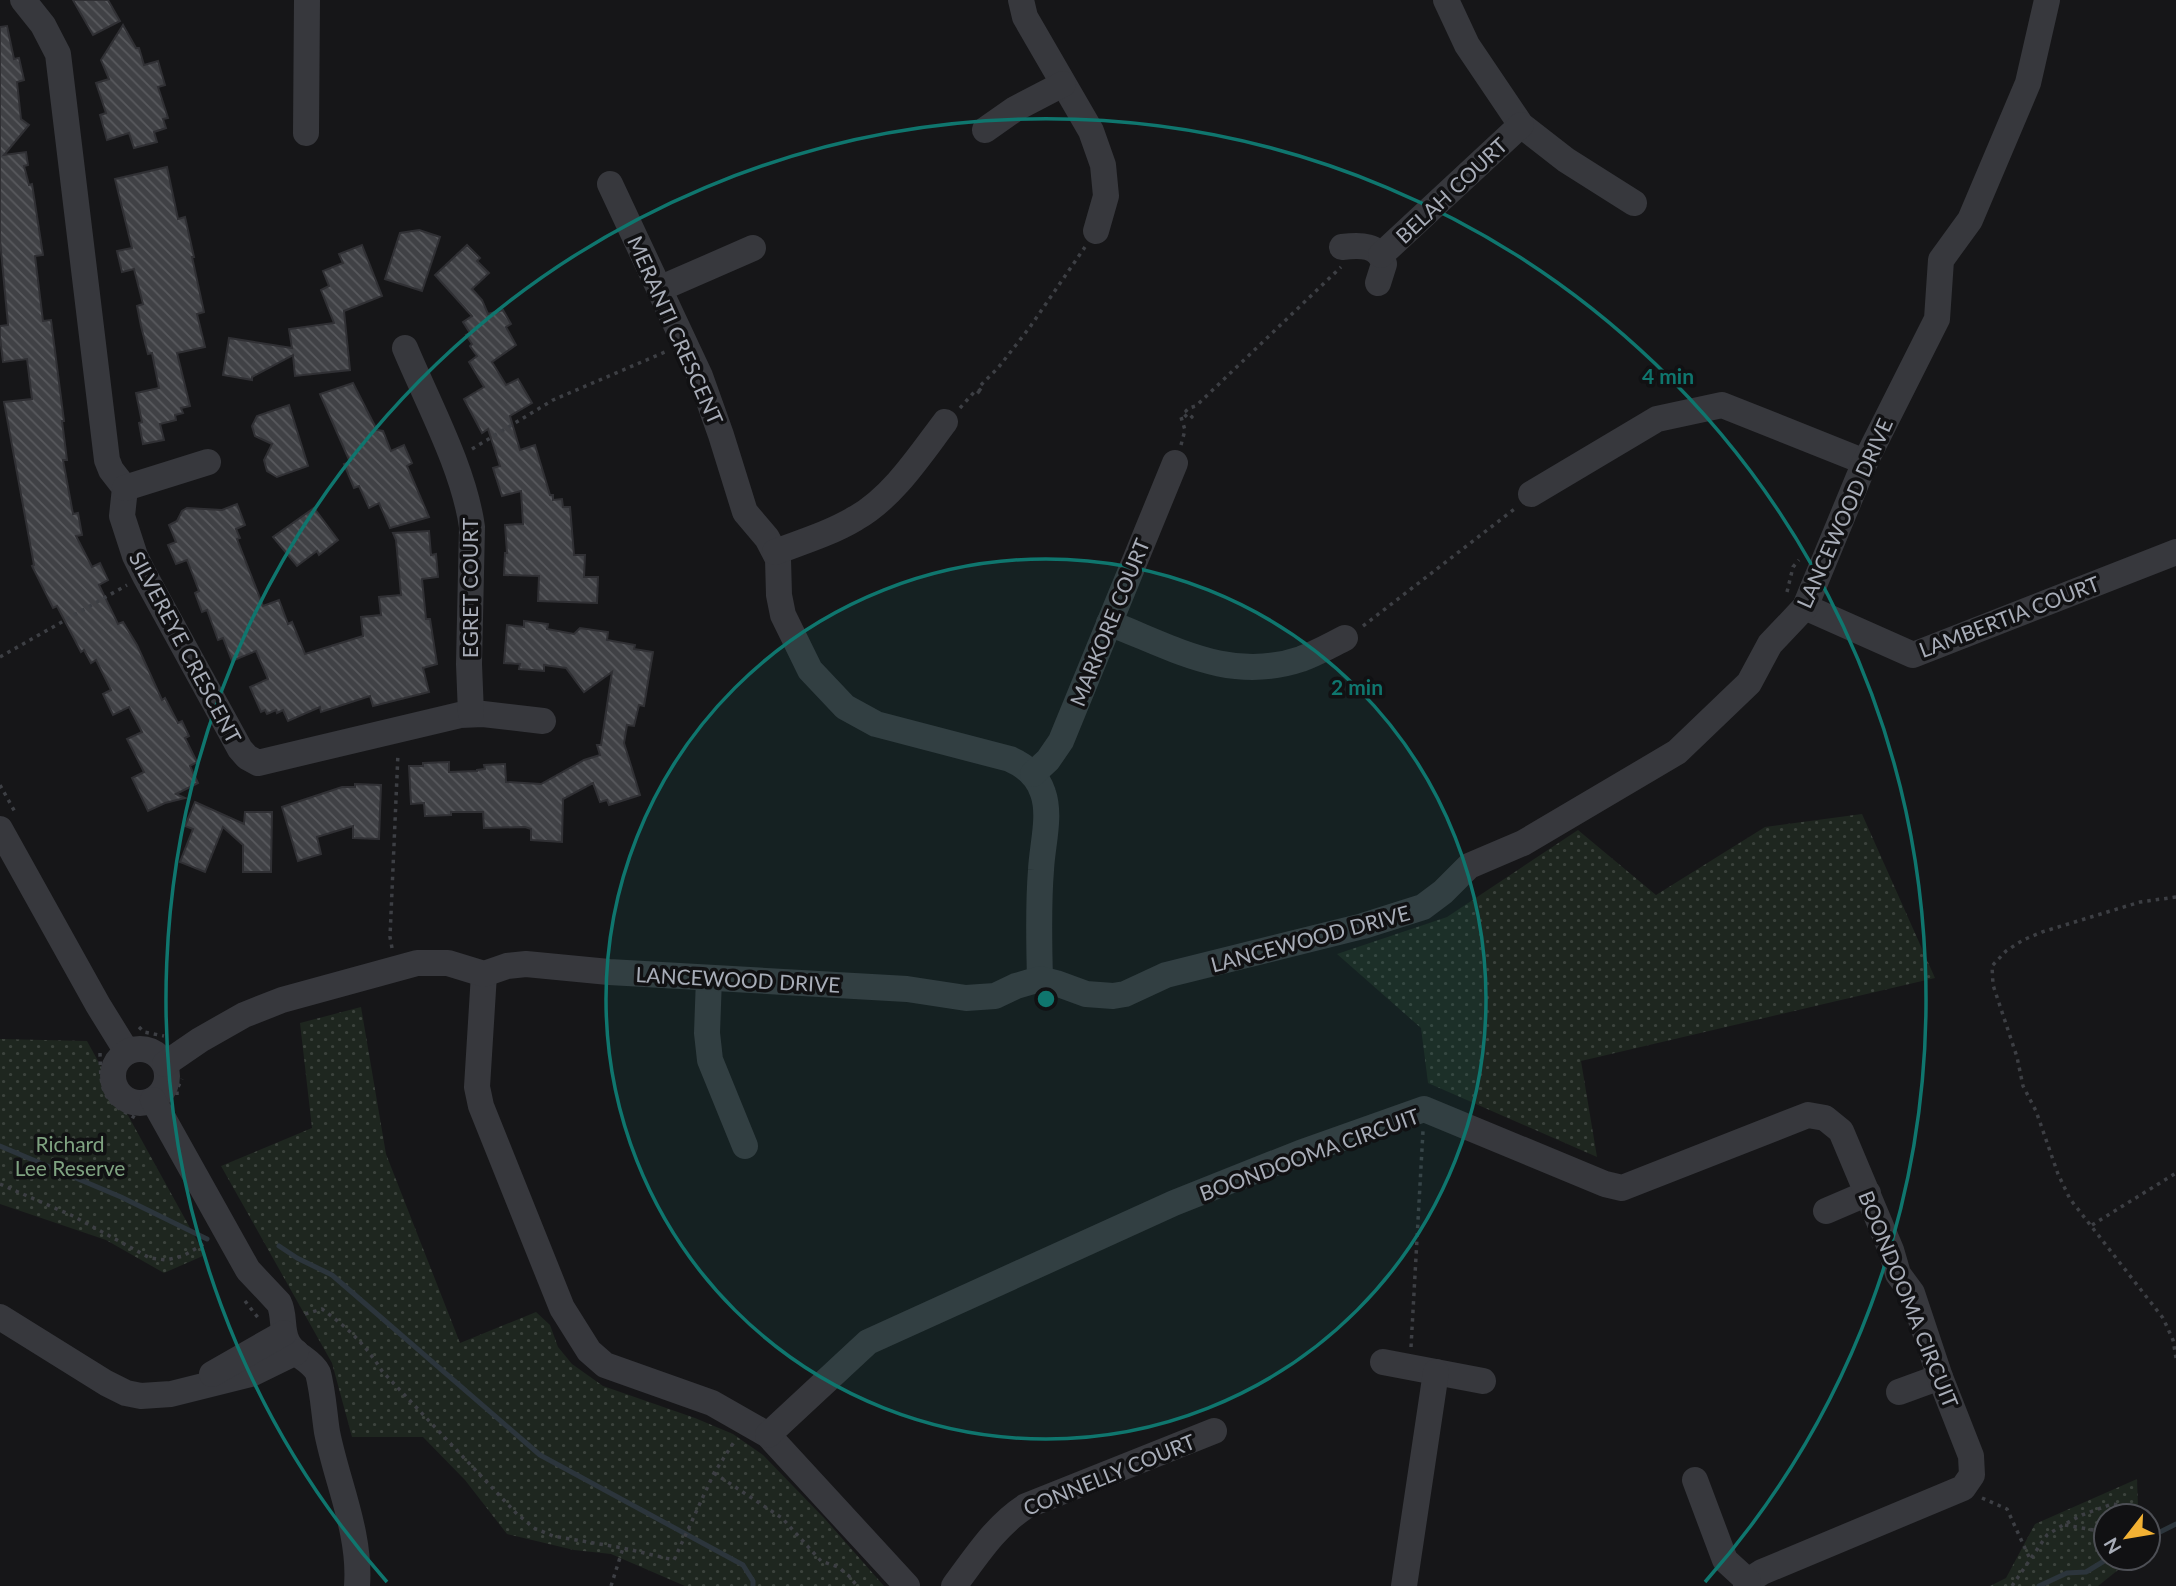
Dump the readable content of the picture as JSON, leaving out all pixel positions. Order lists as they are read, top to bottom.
{
  "streets": {
    "street": [
      "BELAH COURT",
      "MERANTI CRESCENT",
      "LANCEWOOD DRIVE",
      "EGRET COURT",
      "LAMBERTIA COURT",
      "MARKORE COURT",
      "SILVEREYE CRESCENT",
      "BOONDOOMA CIRCUIT",
      "CONNELLY COURT"
    ]
  },
  "crossings": [
    ["MERANTI CRESCENT", "MARKORE COURT"],
    ["LANCEWOOD DRIVE", "LAMBERTIA COURT"],
    ["EGRET COURT", "SILVEREYE CRESCENT"]
  ],
  "parks": ["Richard Lee Reserve"],
  "north": "bottom left",
  "rings": ["4 min", "2 min"]
}
